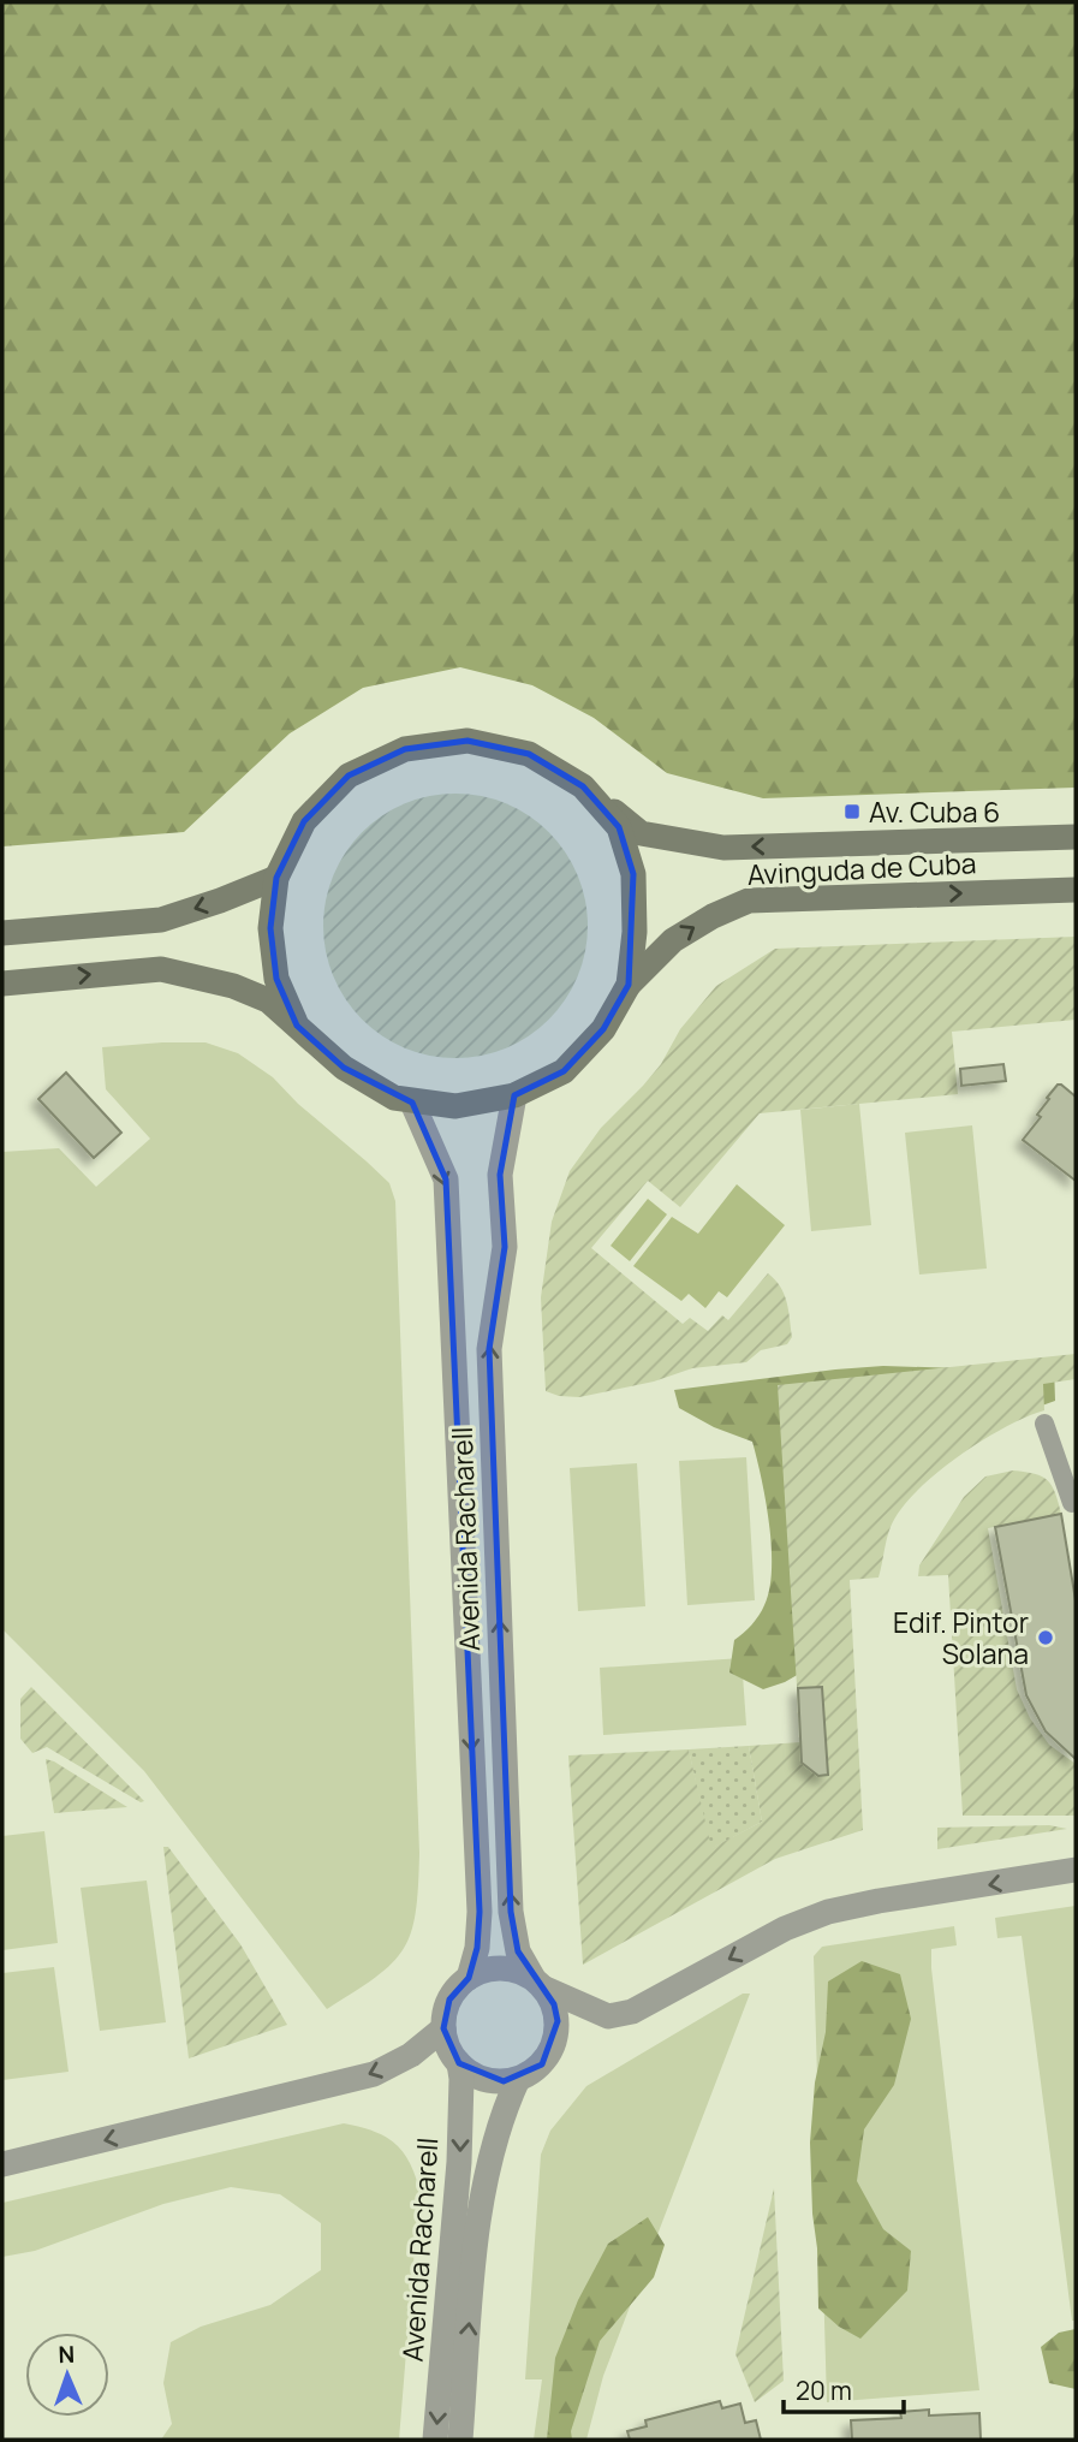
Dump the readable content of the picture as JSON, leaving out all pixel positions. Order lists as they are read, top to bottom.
{
  "streets": {
    "main road": ["Avinguda de Cuba"],
    "street": ["Avenida Racharell"]
  },
  "places": {
    "transit": ["Av. Cuba 6"],
    "other": ["Edif. Pintor Solana"]
  },
  "scale_bar": "20 m",
  "north": "top"
}
